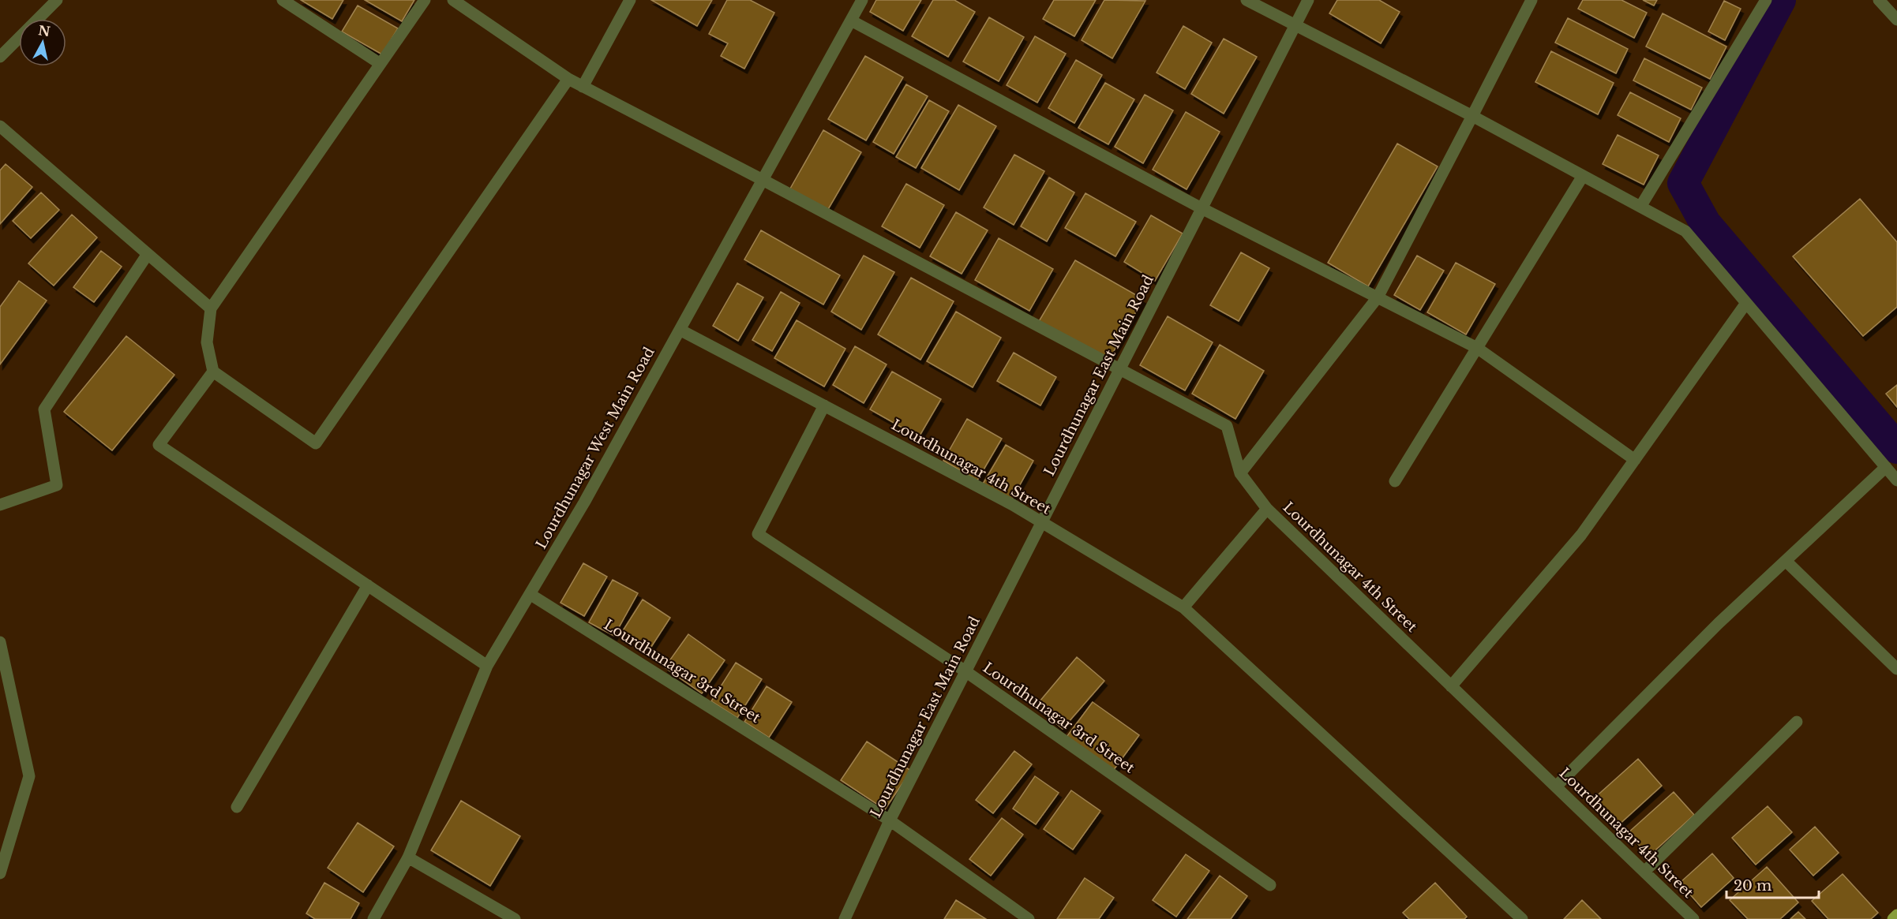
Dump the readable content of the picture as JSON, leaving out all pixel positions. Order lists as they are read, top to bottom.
{
  "streets": {
    "street": [
      "Lourdhunagar East Main Road",
      "Lourdhunagar West Main Road",
      "Lourdhunagar 4th Street",
      "Lourdhunagar 3rd Street"
    ]
  },
  "crossings": [
    ["Lourdhunagar East Main Road", "Lourdhunagar 4th Street"],
    ["Lourdhunagar East Main Road", "Lourdhunagar 3rd Street"],
    ["Lourdhunagar West Main Road", "Lourdhunagar 4th Street"],
    ["Lourdhunagar West Main Road", "Lourdhunagar 3rd Street"],
    ["Lourdhunagar 4th Street", "Lourdhunagar 3rd Street"]
  ],
  "scale_bar": "20 m",
  "north": "top"
}
